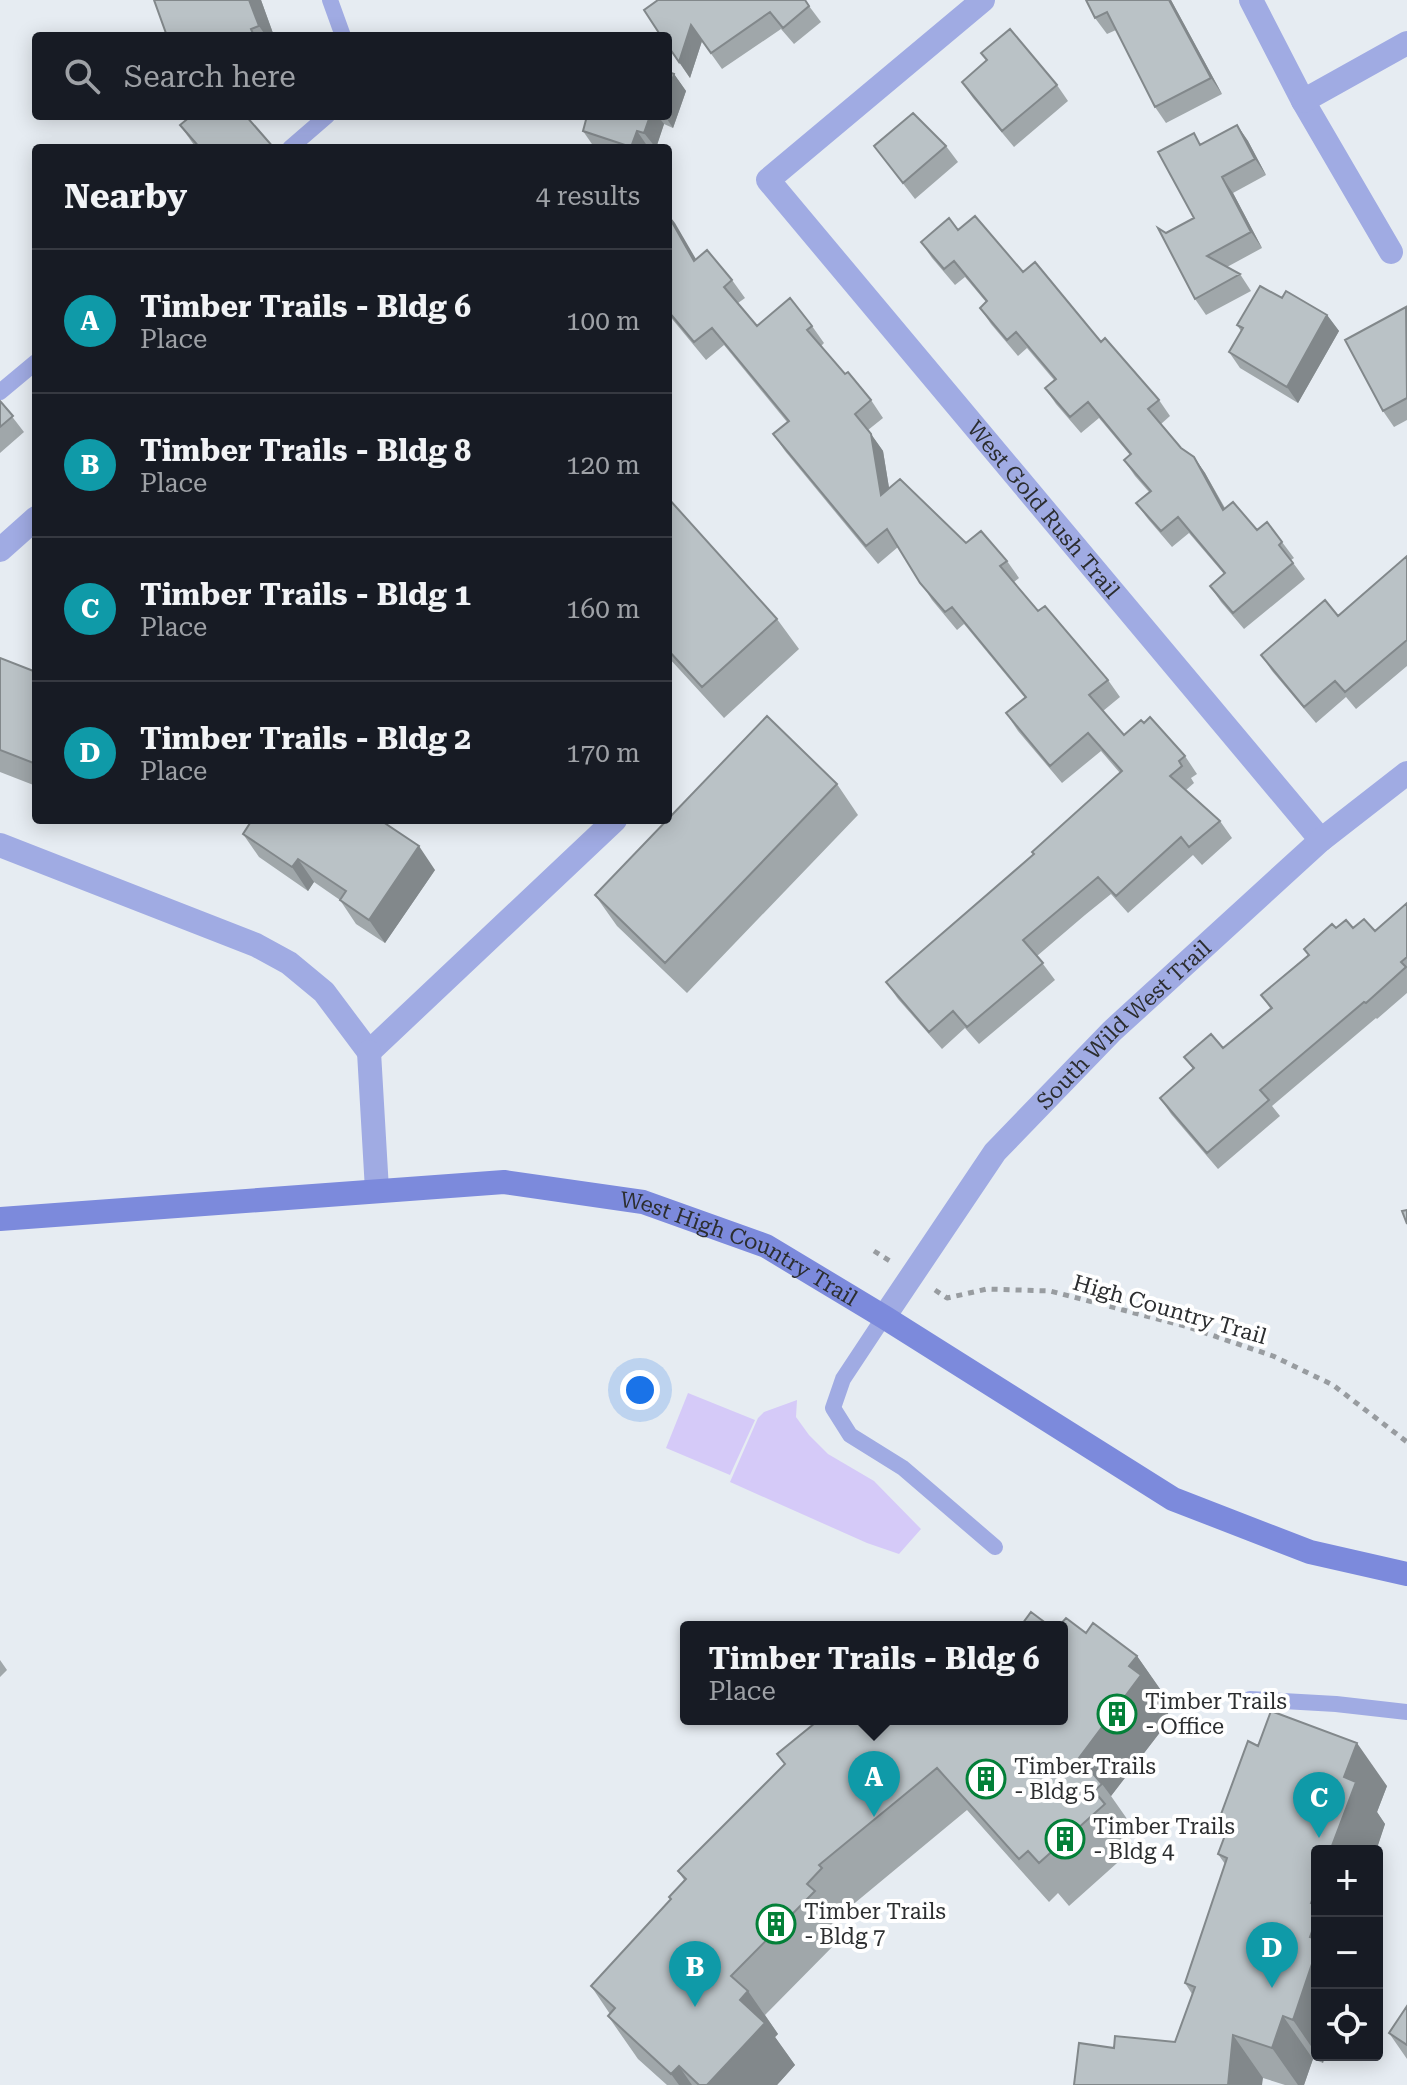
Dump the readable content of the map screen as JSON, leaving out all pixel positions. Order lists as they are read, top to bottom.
{
  "streets": {
    "street": ["West Gold Rush Trail", "South Wild West Trail", "West High Country Trail"],
    "path": ["High Country Trail"]
  },
  "crossings": [
    ["West Gold Rush Trail", "South Wild West Trail"],
    ["South Wild West Trail", "West High Country Trail"]
  ],
  "places": {
    "building": [
      "Timber Trails - Office",
      "Timber Trails - Bldg 5",
      "Timber Trails - Bldg 4",
      "Timber Trails - Bldg 7"
    ]
  },
  "page": {
    "search": "Search here",
    "heading": ["Nearby", "4 results"],
    "list": [
      {
        "mark": "A",
        "name": "Timber Trails - Bldg 6",
        "note": "Place",
        "value": "100 m"
      },
      {
        "mark": "B",
        "name": "Timber Trails - Bldg 8",
        "note": "Place",
        "value": "120 m"
      },
      {
        "mark": "C",
        "name": "Timber Trails - Bldg 1",
        "note": "Place",
        "value": "160 m"
      },
      {
        "mark": "D",
        "name": "Timber Trails - Bldg 2",
        "note": "Place",
        "value": "170 m"
      }
    ],
    "popup": ["Timber Trails - Bldg 6", "Place"],
    "pins": [
      "A",
      "C",
      "D",
      "B"
    ],
    "map_buttons": ["+", "−"]
  }
}
